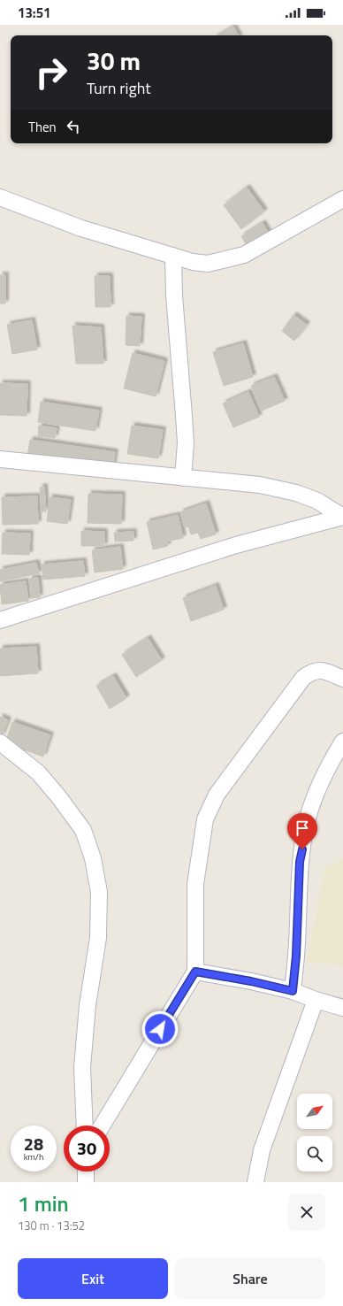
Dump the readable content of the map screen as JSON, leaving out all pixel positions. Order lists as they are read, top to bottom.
{
  "north": "top right",
  "page": {
    "status": "13:51",
    "turn": ["30 m", "Turn right"],
    "then": "Then",
    "speed": "28 km/h",
    "limit": "30",
    "heading": ["1 min", "130 m · 13:52"],
    "buttons": ["Exit", "Share"]
  }
}
